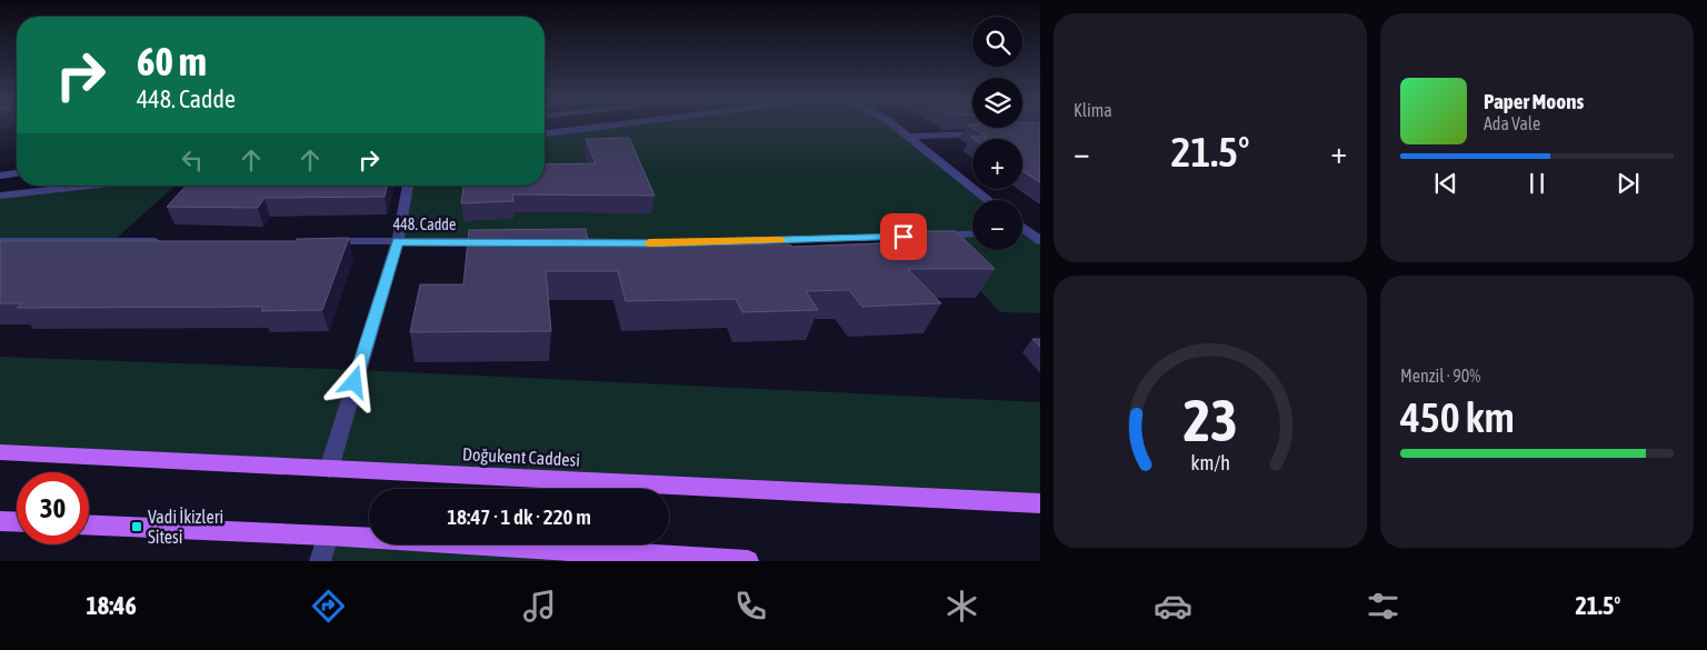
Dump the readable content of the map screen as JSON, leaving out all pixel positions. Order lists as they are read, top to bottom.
{
  "streets": {
    "main road": ["Doğukent Caddesi"],
    "street": ["448. Cadde"]
  },
  "places": {
    "transit": ["Vadi İkizleri Sitesi"]
  },
  "page": {
    "tile": [
      "Klima",
      ["Menzil · 90%", "450 km"]
    ],
    "map_buttons": ["+", "−"],
    "turn": ["60 m", "448. Cadde"],
    "song": ["Paper Moons", "Ada Vale"],
    "heat": ["−", "21.5°", "+"],
    "limit": "30",
    "trip": "18:47 · 1 dk · 220 m",
    "tabs": ["18:46", "21.5°"],
    "gauge": ["23", "km/h"]
  }
}
